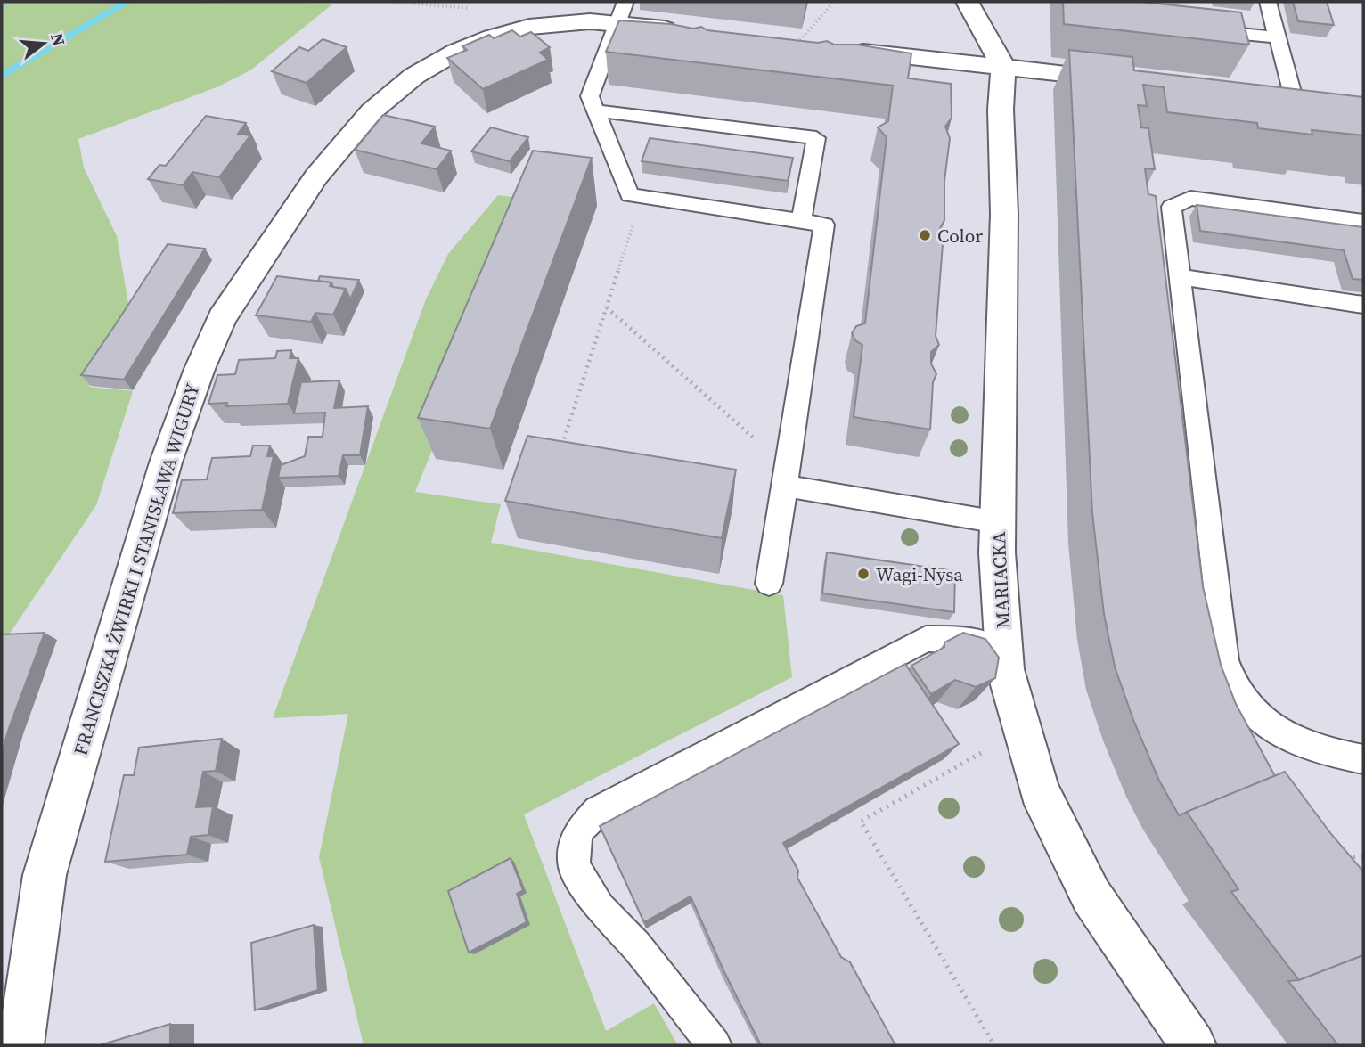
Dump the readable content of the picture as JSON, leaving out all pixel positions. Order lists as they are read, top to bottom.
{
  "streets": {
    "street": ["FRANCISZKA ŻWIRKI I STANISŁAWA WIGURY", "MARIACKA"]
  },
  "places": ["Color", "Wagi-Nysa"],
  "north": "right"
}
